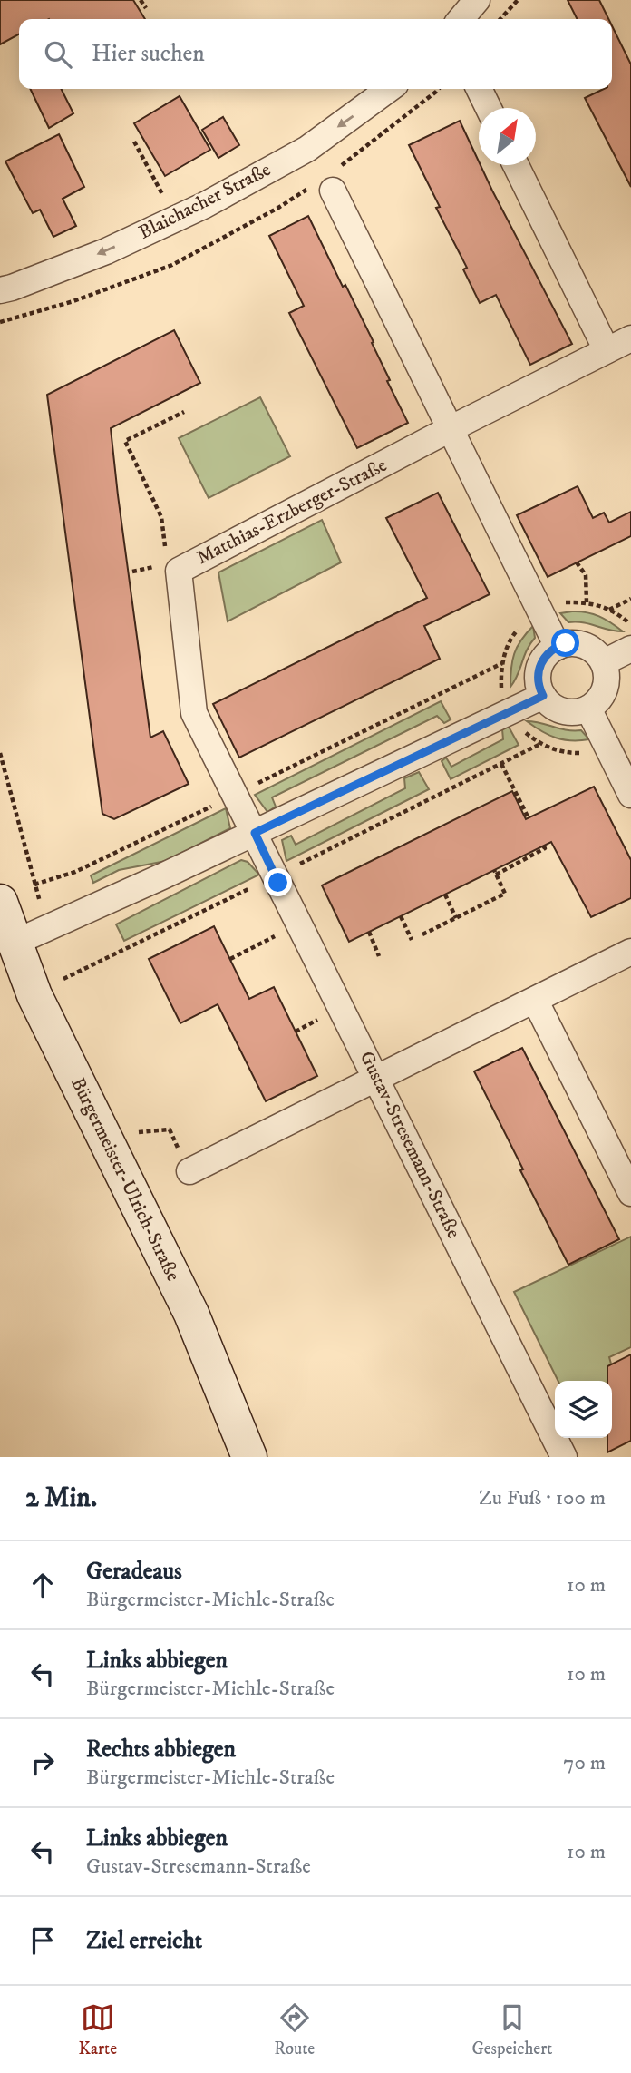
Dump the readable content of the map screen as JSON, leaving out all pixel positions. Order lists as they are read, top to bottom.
{
  "streets": {
    "main road": ["Bürgermeister-Ulrich-Straße"],
    "street": ["Blaichacher Straße", "Matthias-Erzberger-Straße", "Gustav-Stresemann-Straße"]
  },
  "crossings": [
    ["Matthias-Erzberger-Straße", "Gustav-Stresemann-Straße"]
  ],
  "one_way": ["Blaichacher Straße"],
  "north": "top right",
  "page": {
    "search": "Hier suchen",
    "heading": ["2 Min.", "Zu Fuß · 100 m"],
    "list": [
      ["Geradeaus", "Bürgermeister-Miehle-Straße", "10 m"],
      ["Links abbiegen", "Bürgermeister-Miehle-Straße", "10 m"],
      ["Rechts abbiegen", "Bürgermeister-Miehle-Straße", "70 m"],
      ["Links abbiegen", "Gustav-Stresemann-Straße", "10 m"],
      "Ziel erreicht"
    ],
    "nav": ["Karte", "Route", "Gespeichert"]
  }
}
